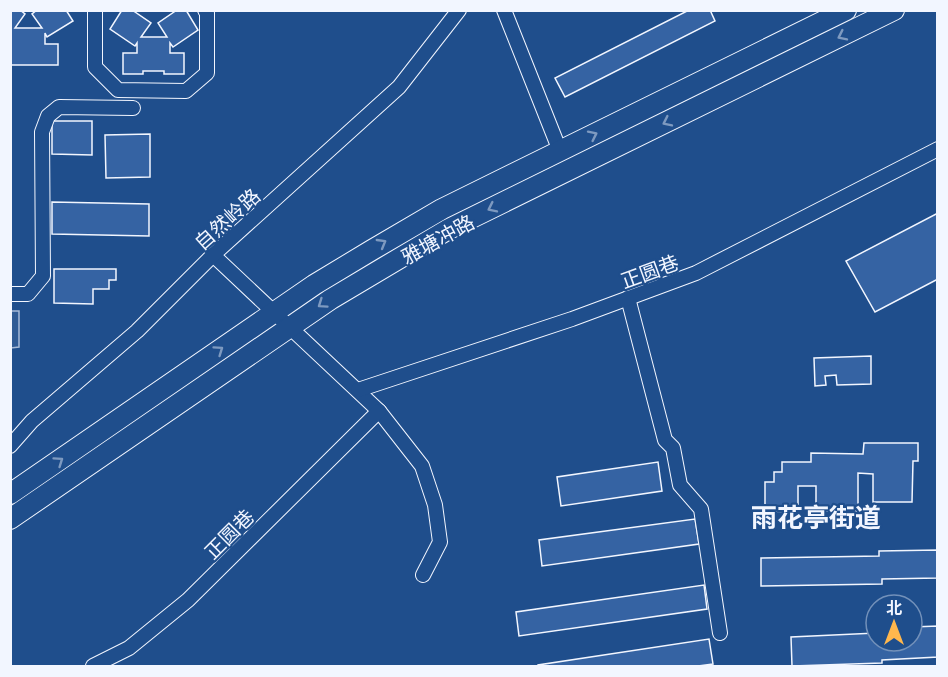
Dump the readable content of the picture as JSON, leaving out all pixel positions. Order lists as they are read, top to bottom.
{
  "streets": {
    "street": ["自然岭路", "雅塘冲路", "正圆巷"]
  },
  "districts": ["雨花亭街道"],
  "north": "top"
}
